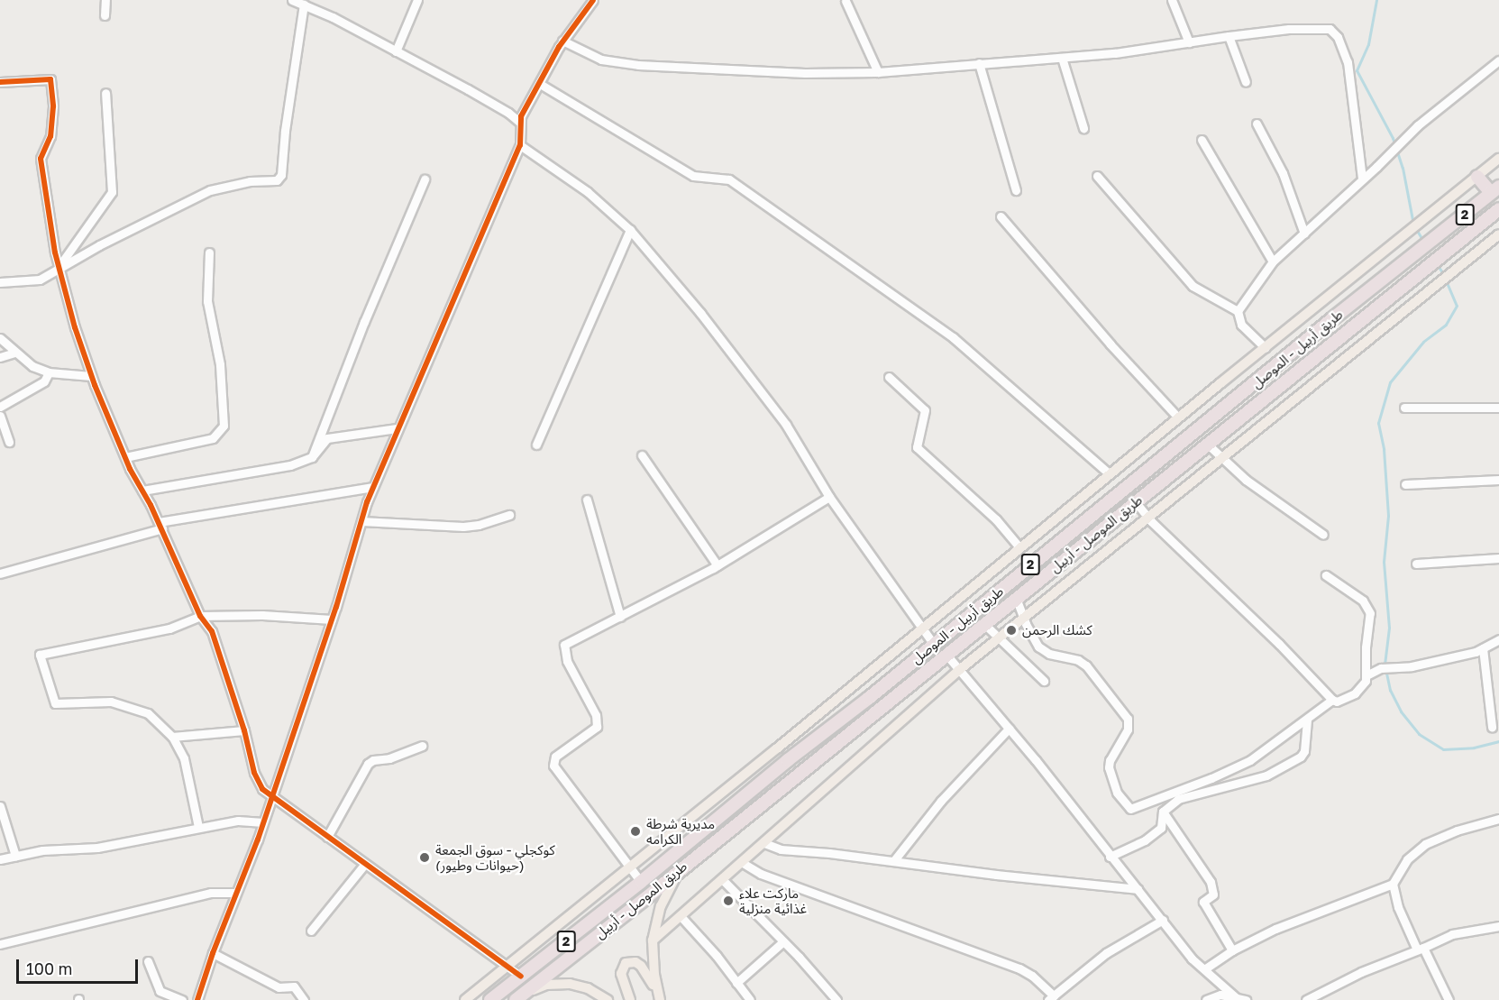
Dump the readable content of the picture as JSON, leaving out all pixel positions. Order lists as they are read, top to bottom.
{
  "streets": {
    "highway": ["2", "طريق أربيل - الموصل", "طريق الموصل - أربيل"]
  },
  "places": [
    "كشك الرحمن",
    "مديرية شرطة الكرامه",
    "كوكجلي - سوق الجمعة (حيوانات وطيور)",
    "ماركت علاء غذائية منزلية"
  ],
  "scale_bar": "100 m"
}
